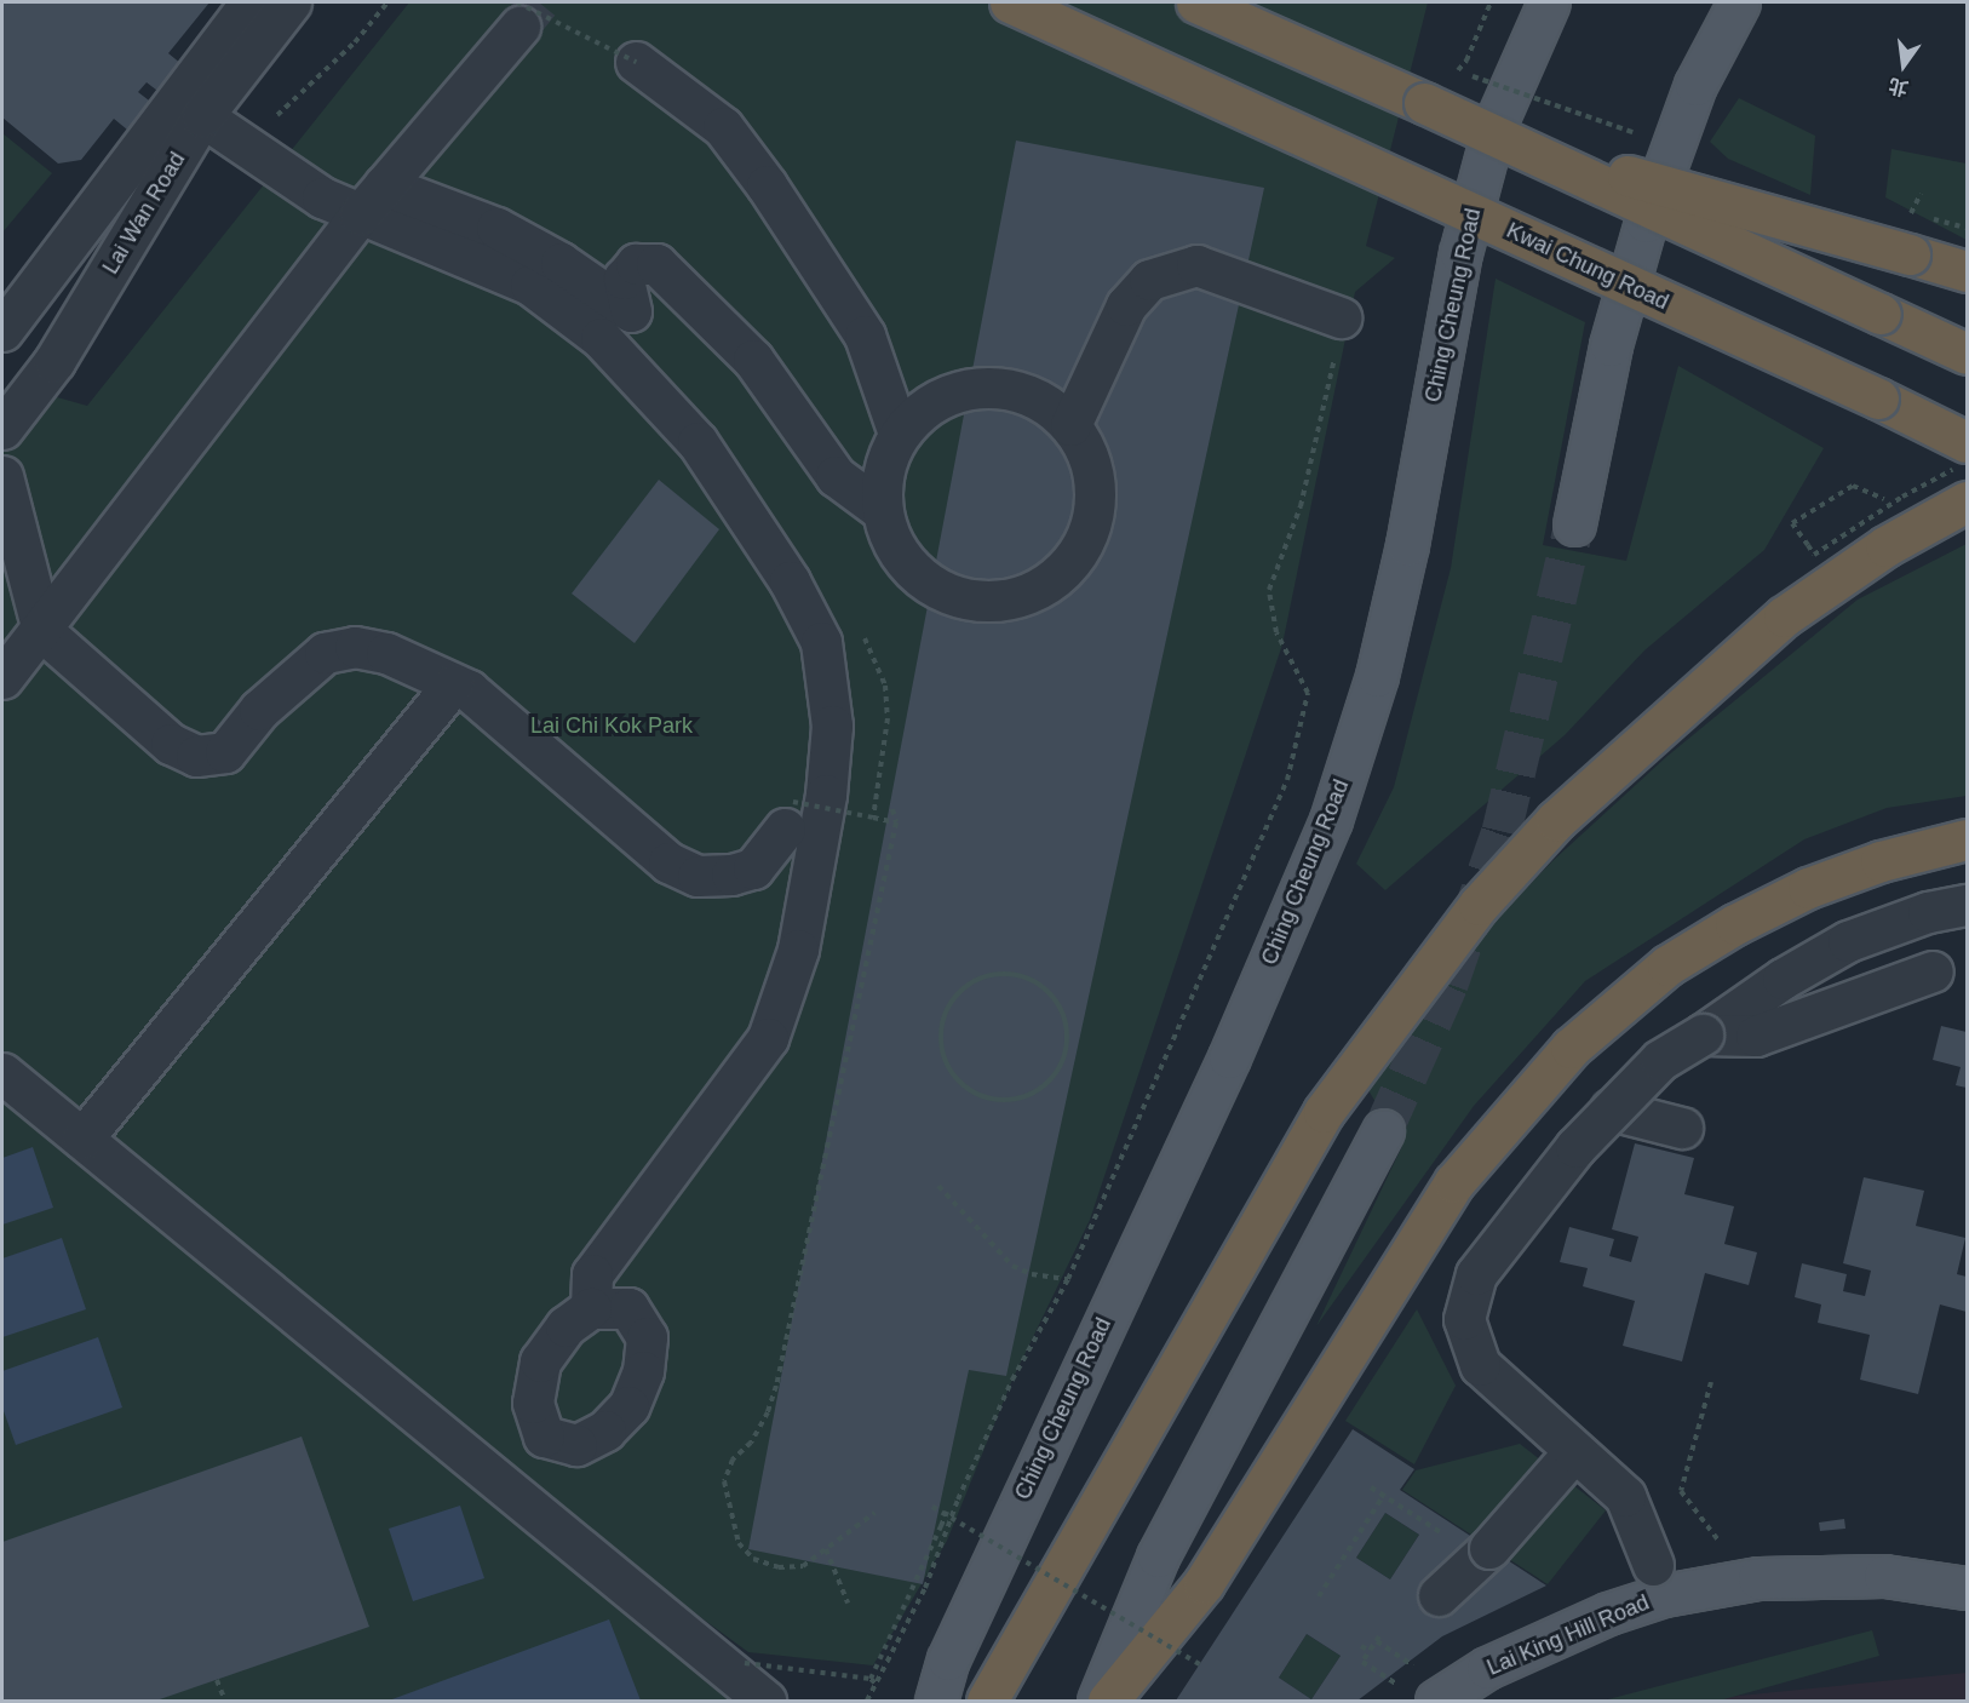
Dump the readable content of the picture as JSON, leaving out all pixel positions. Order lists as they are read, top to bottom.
{
  "streets": {
    "highway": ["Kwai Chung Road"],
    "main road": ["Ching Cheung Road", "Lai King Hill Road"],
    "street": ["Lai Wan Road"]
  },
  "parks": ["Lai Chi Kok Park"],
  "north": "bottom"
}
